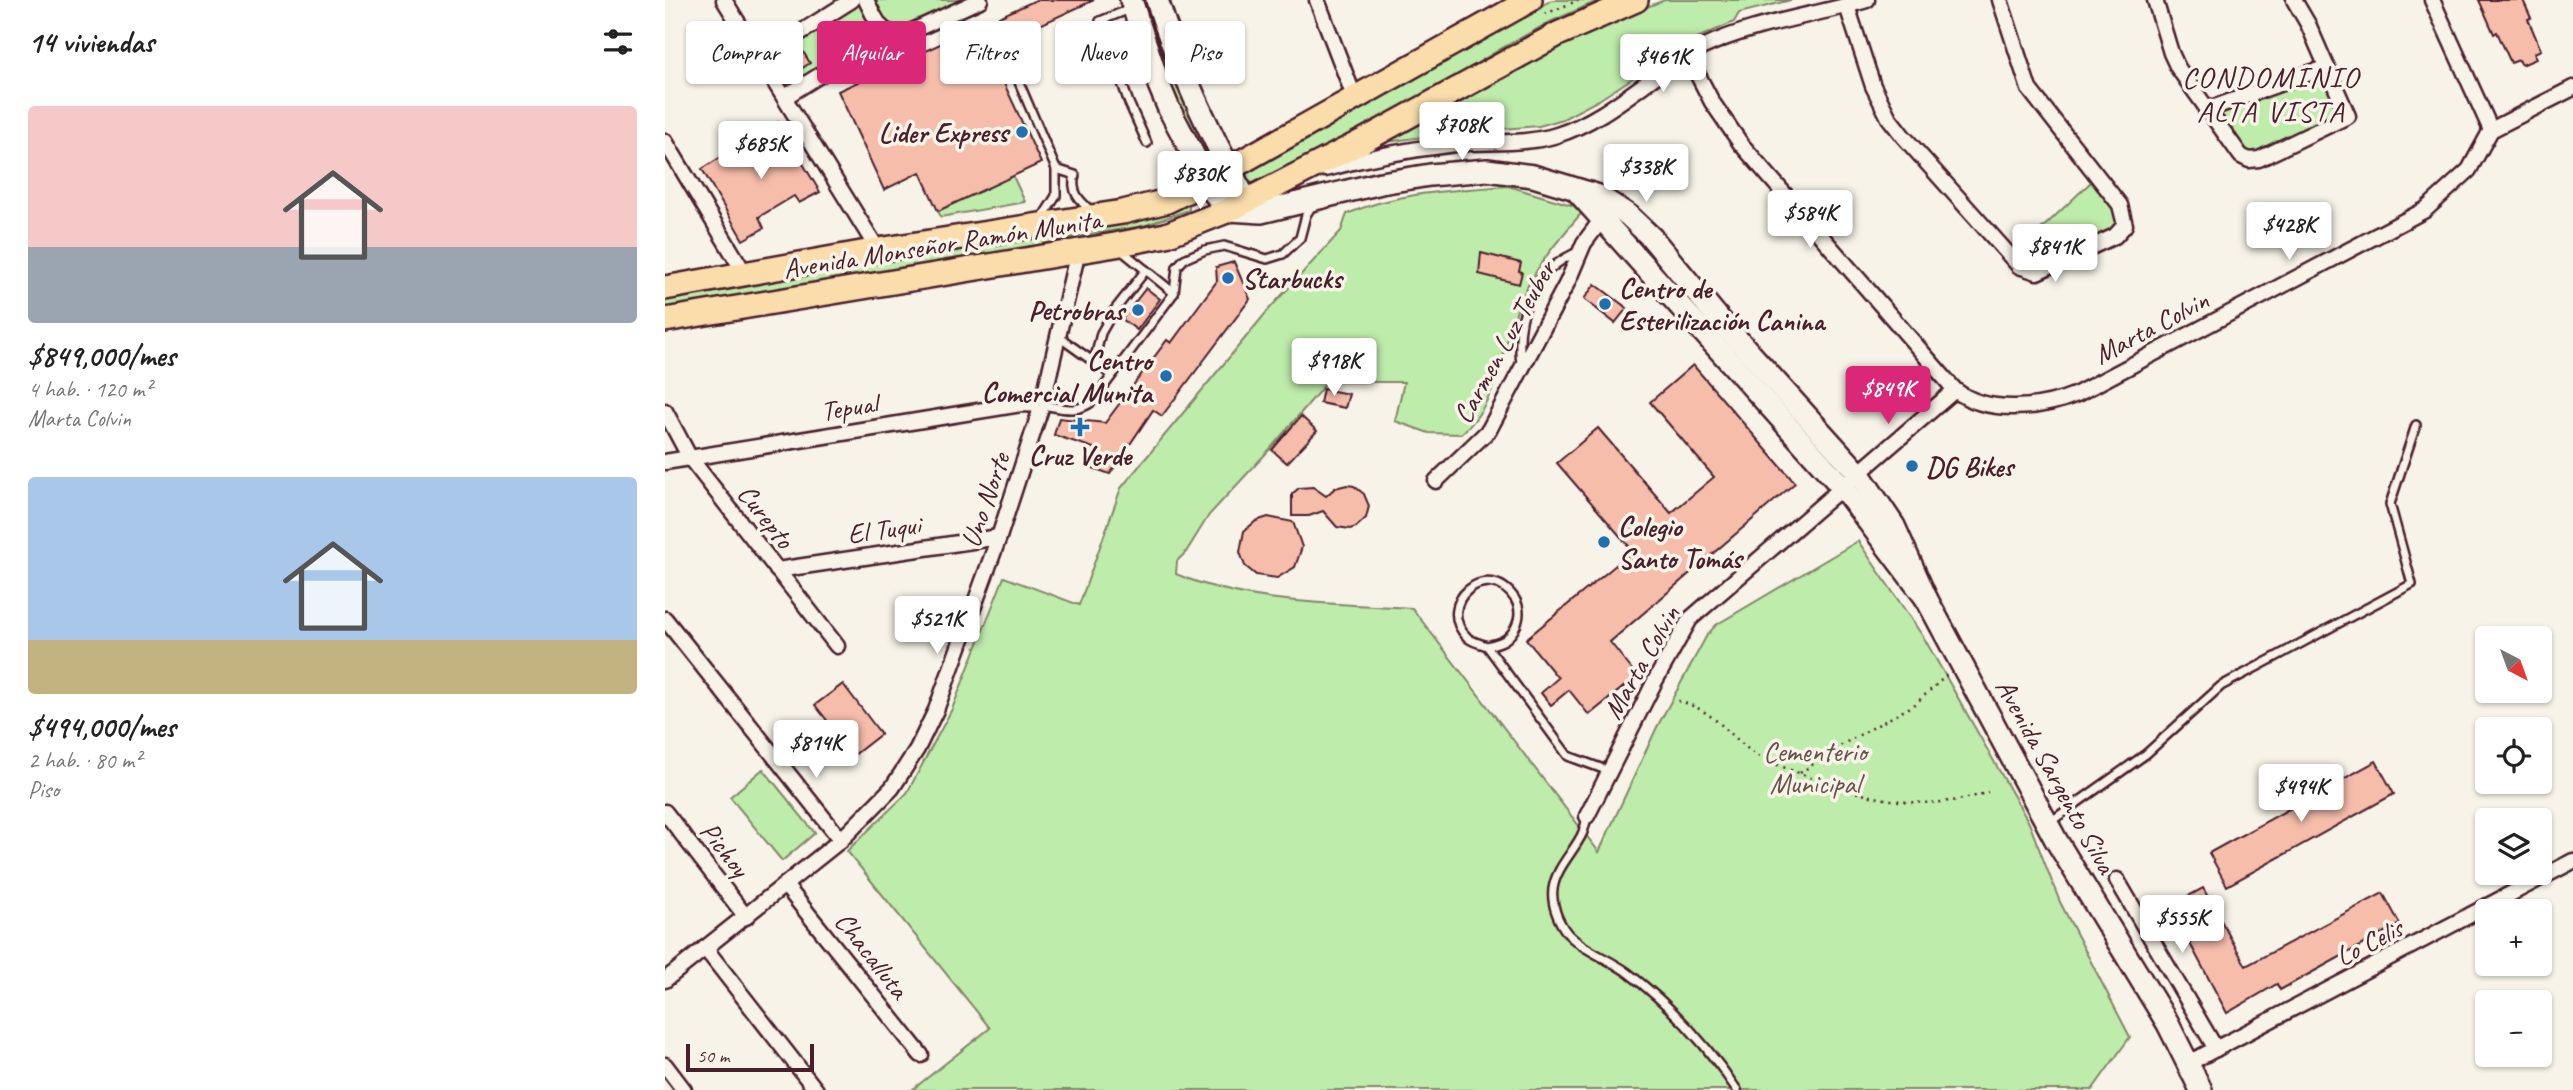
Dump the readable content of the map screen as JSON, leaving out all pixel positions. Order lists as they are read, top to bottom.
{
  "streets": {
    "main road": ["Avenida Monseñor Ramón Munita", "Avenida Sargento Silva"],
    "street": [
      "Marta Colvin",
      "Carmen Luz Teuber",
      "Tepual",
      "Uno Norte",
      "Curepto",
      "El Tuqui",
      "Pichoy",
      "Lo Celis",
      "Chacalluta"
    ]
  },
  "crossings": [
    ["Avenida Monseñor Ramón Munita", "Uno Norte"],
    ["Avenida Monseñor Ramón Munita", "Avenida Sargento Silva"],
    ["Marta Colvin", "Avenida Sargento Silva"],
    ["Carmen Luz Teuber", "Avenida Sargento Silva"],
    ["Tepual", "Uno Norte"],
    ["Tepual", "Curepto"],
    ["Uno Norte", "El Tuqui"],
    ["Uno Norte", "Pichoy"],
    ["Uno Norte", "Chacalluta"],
    ["Curepto", "El Tuqui"],
    ["Avenida Sargento Silva", "Lo Celis"]
  ],
  "districts": ["CONDOMINIO ALTA VISTA"],
  "parks": ["Cementerio Municipal"],
  "places": {
    "other": [
      "Lider Express",
      "Starbucks",
      "Centro de Esterilización Canina",
      "Petrobras",
      "Centro Comercial Munita",
      "DG Bikes",
      "Colegio Santo Tomás"
    ],
    "health": ["Cruz Verde"]
  },
  "scale_bar": "50 m",
  "north": "bottom right",
  "page": {
    "heading": "14 viviendas",
    "chip": [
      "Comprar",
      "Alquilar",
      "Filtros",
      "Nuevo",
      "Piso"
    ],
    "price": [
      "$461K",
      "$708K",
      "$685K",
      "$338K",
      "$830K",
      "$584K",
      "$428K",
      "$841K",
      "$918K",
      "$849K",
      "$521K",
      "$814K",
      "$494K",
      "$555K"
    ],
    "list": [
      {
        "name": "$849,000/mes",
        "note": "4 hab. · 120 m² · Marta Colvin"
      },
      {
        "name": "$494,000/mes",
        "note": "2 hab. · 80 m² · Piso"
      }
    ],
    "map_buttons": ["+", "−"],
    "scale": "50 m"
  }
}
